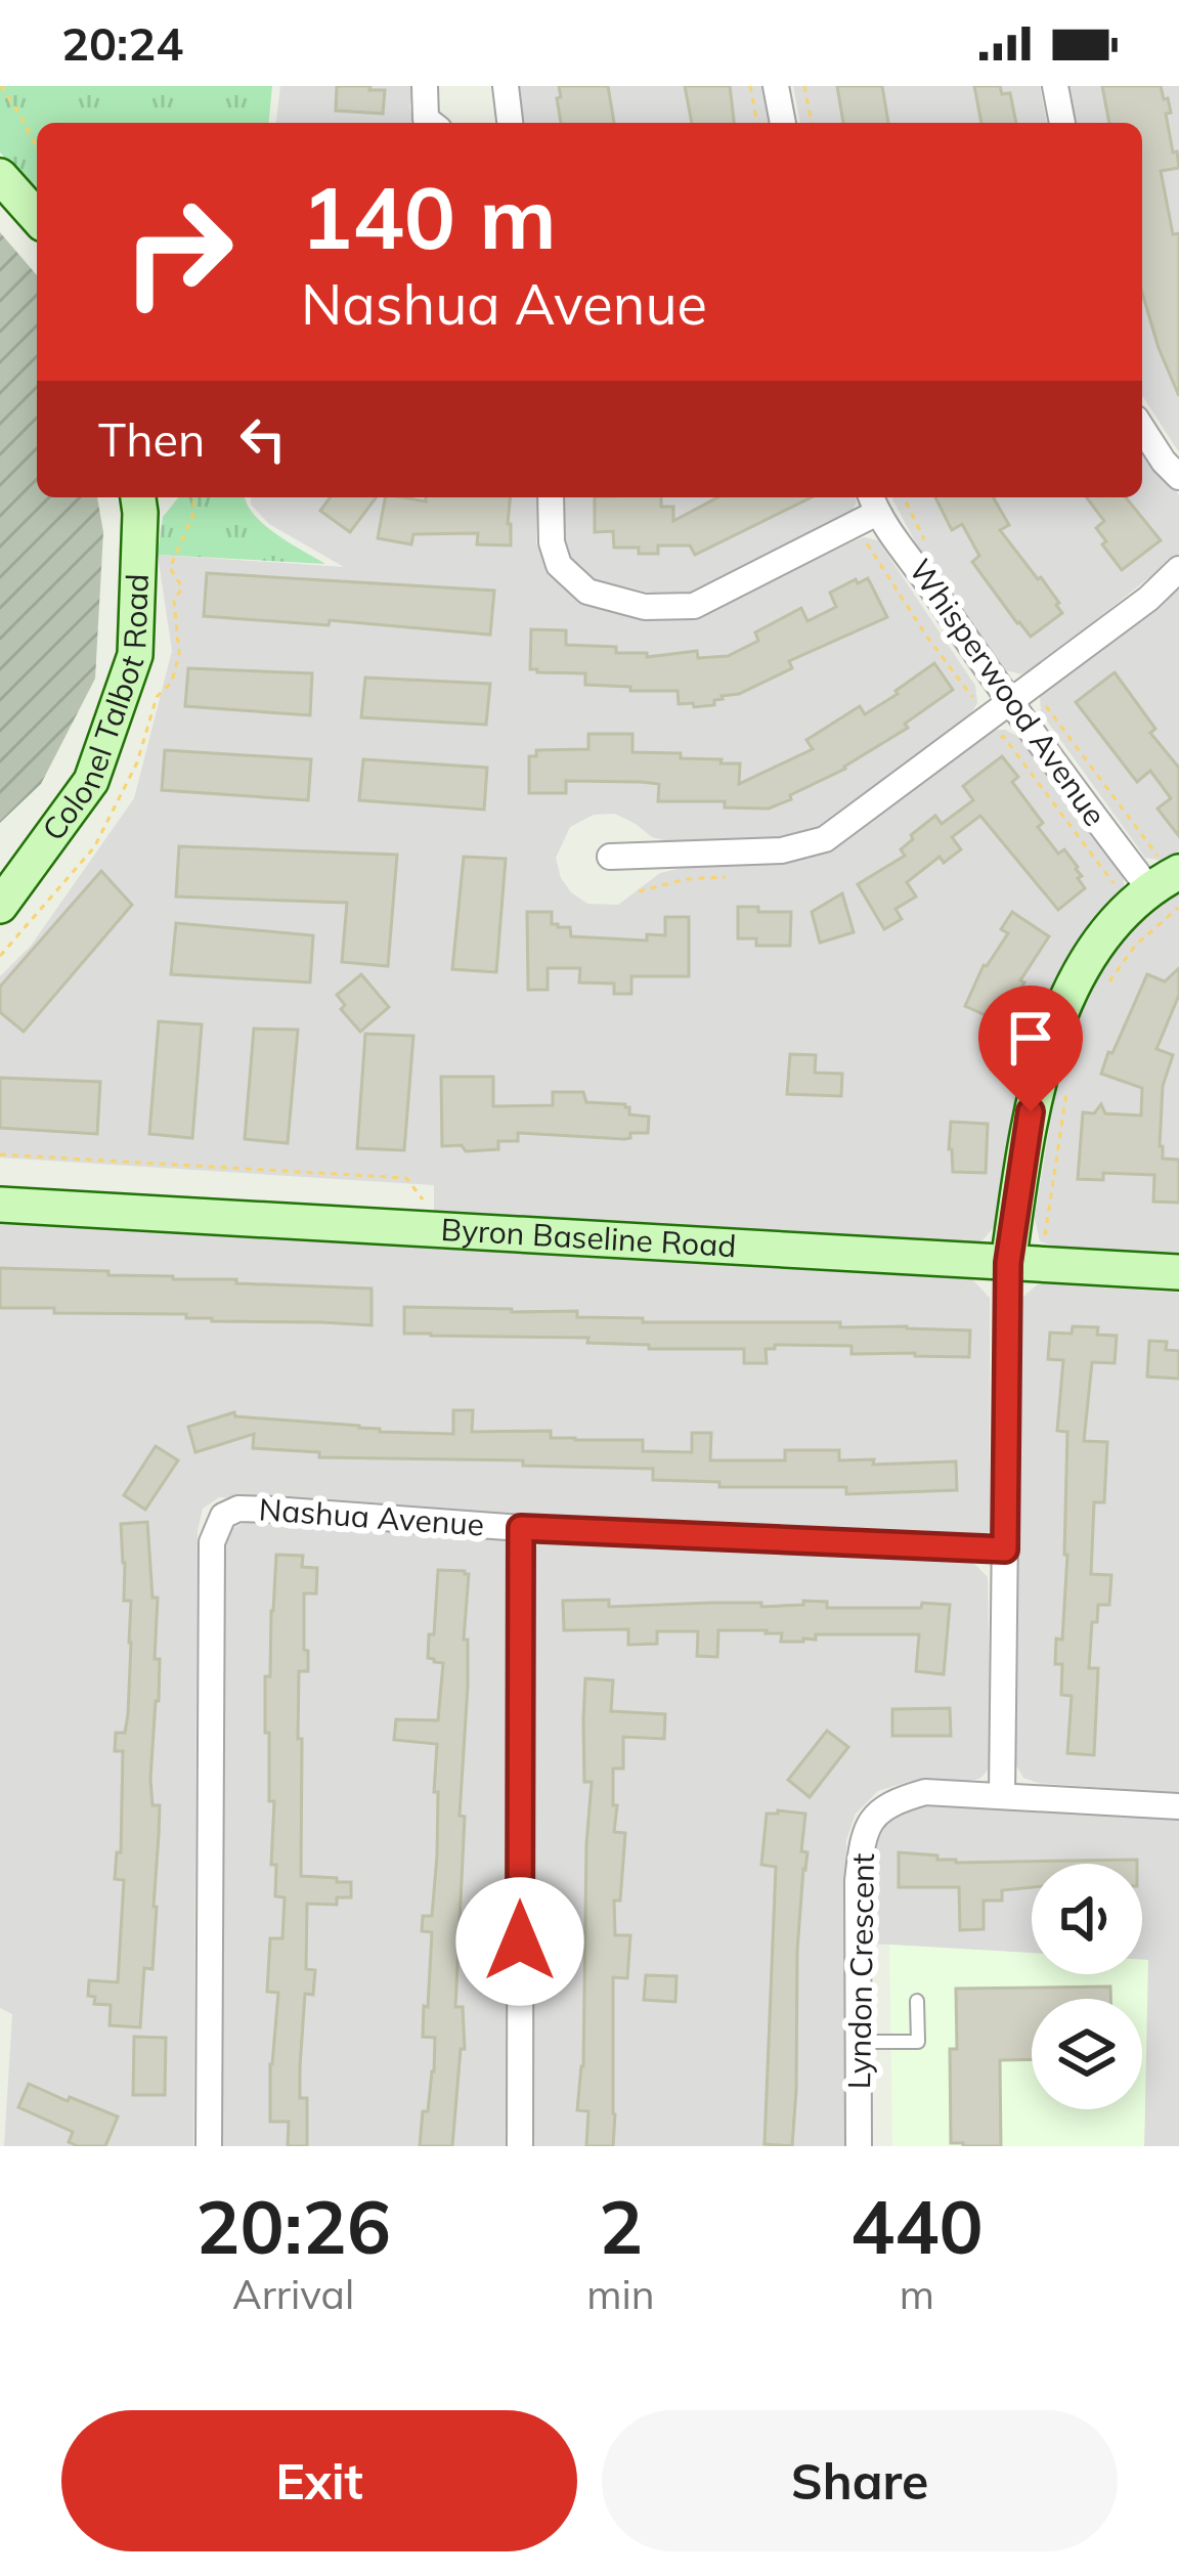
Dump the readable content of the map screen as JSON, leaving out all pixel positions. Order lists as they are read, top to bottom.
{
  "streets": {
    "main road": ["Colonel Talbot Road", "Byron Baseline Road"],
    "street": ["Whisperwood Avenue", "Nashua Avenue", "Lyndon Crescent"]
  },
  "page": {
    "status": "20:24",
    "turn": ["140 m", "Nashua Avenue"],
    "then": "Then",
    "eta": [
      "20:26",
      "Arrival",
      "2",
      "min",
      "440",
      "m"
    ],
    "buttons": ["Exit", "Share"]
  }
}
